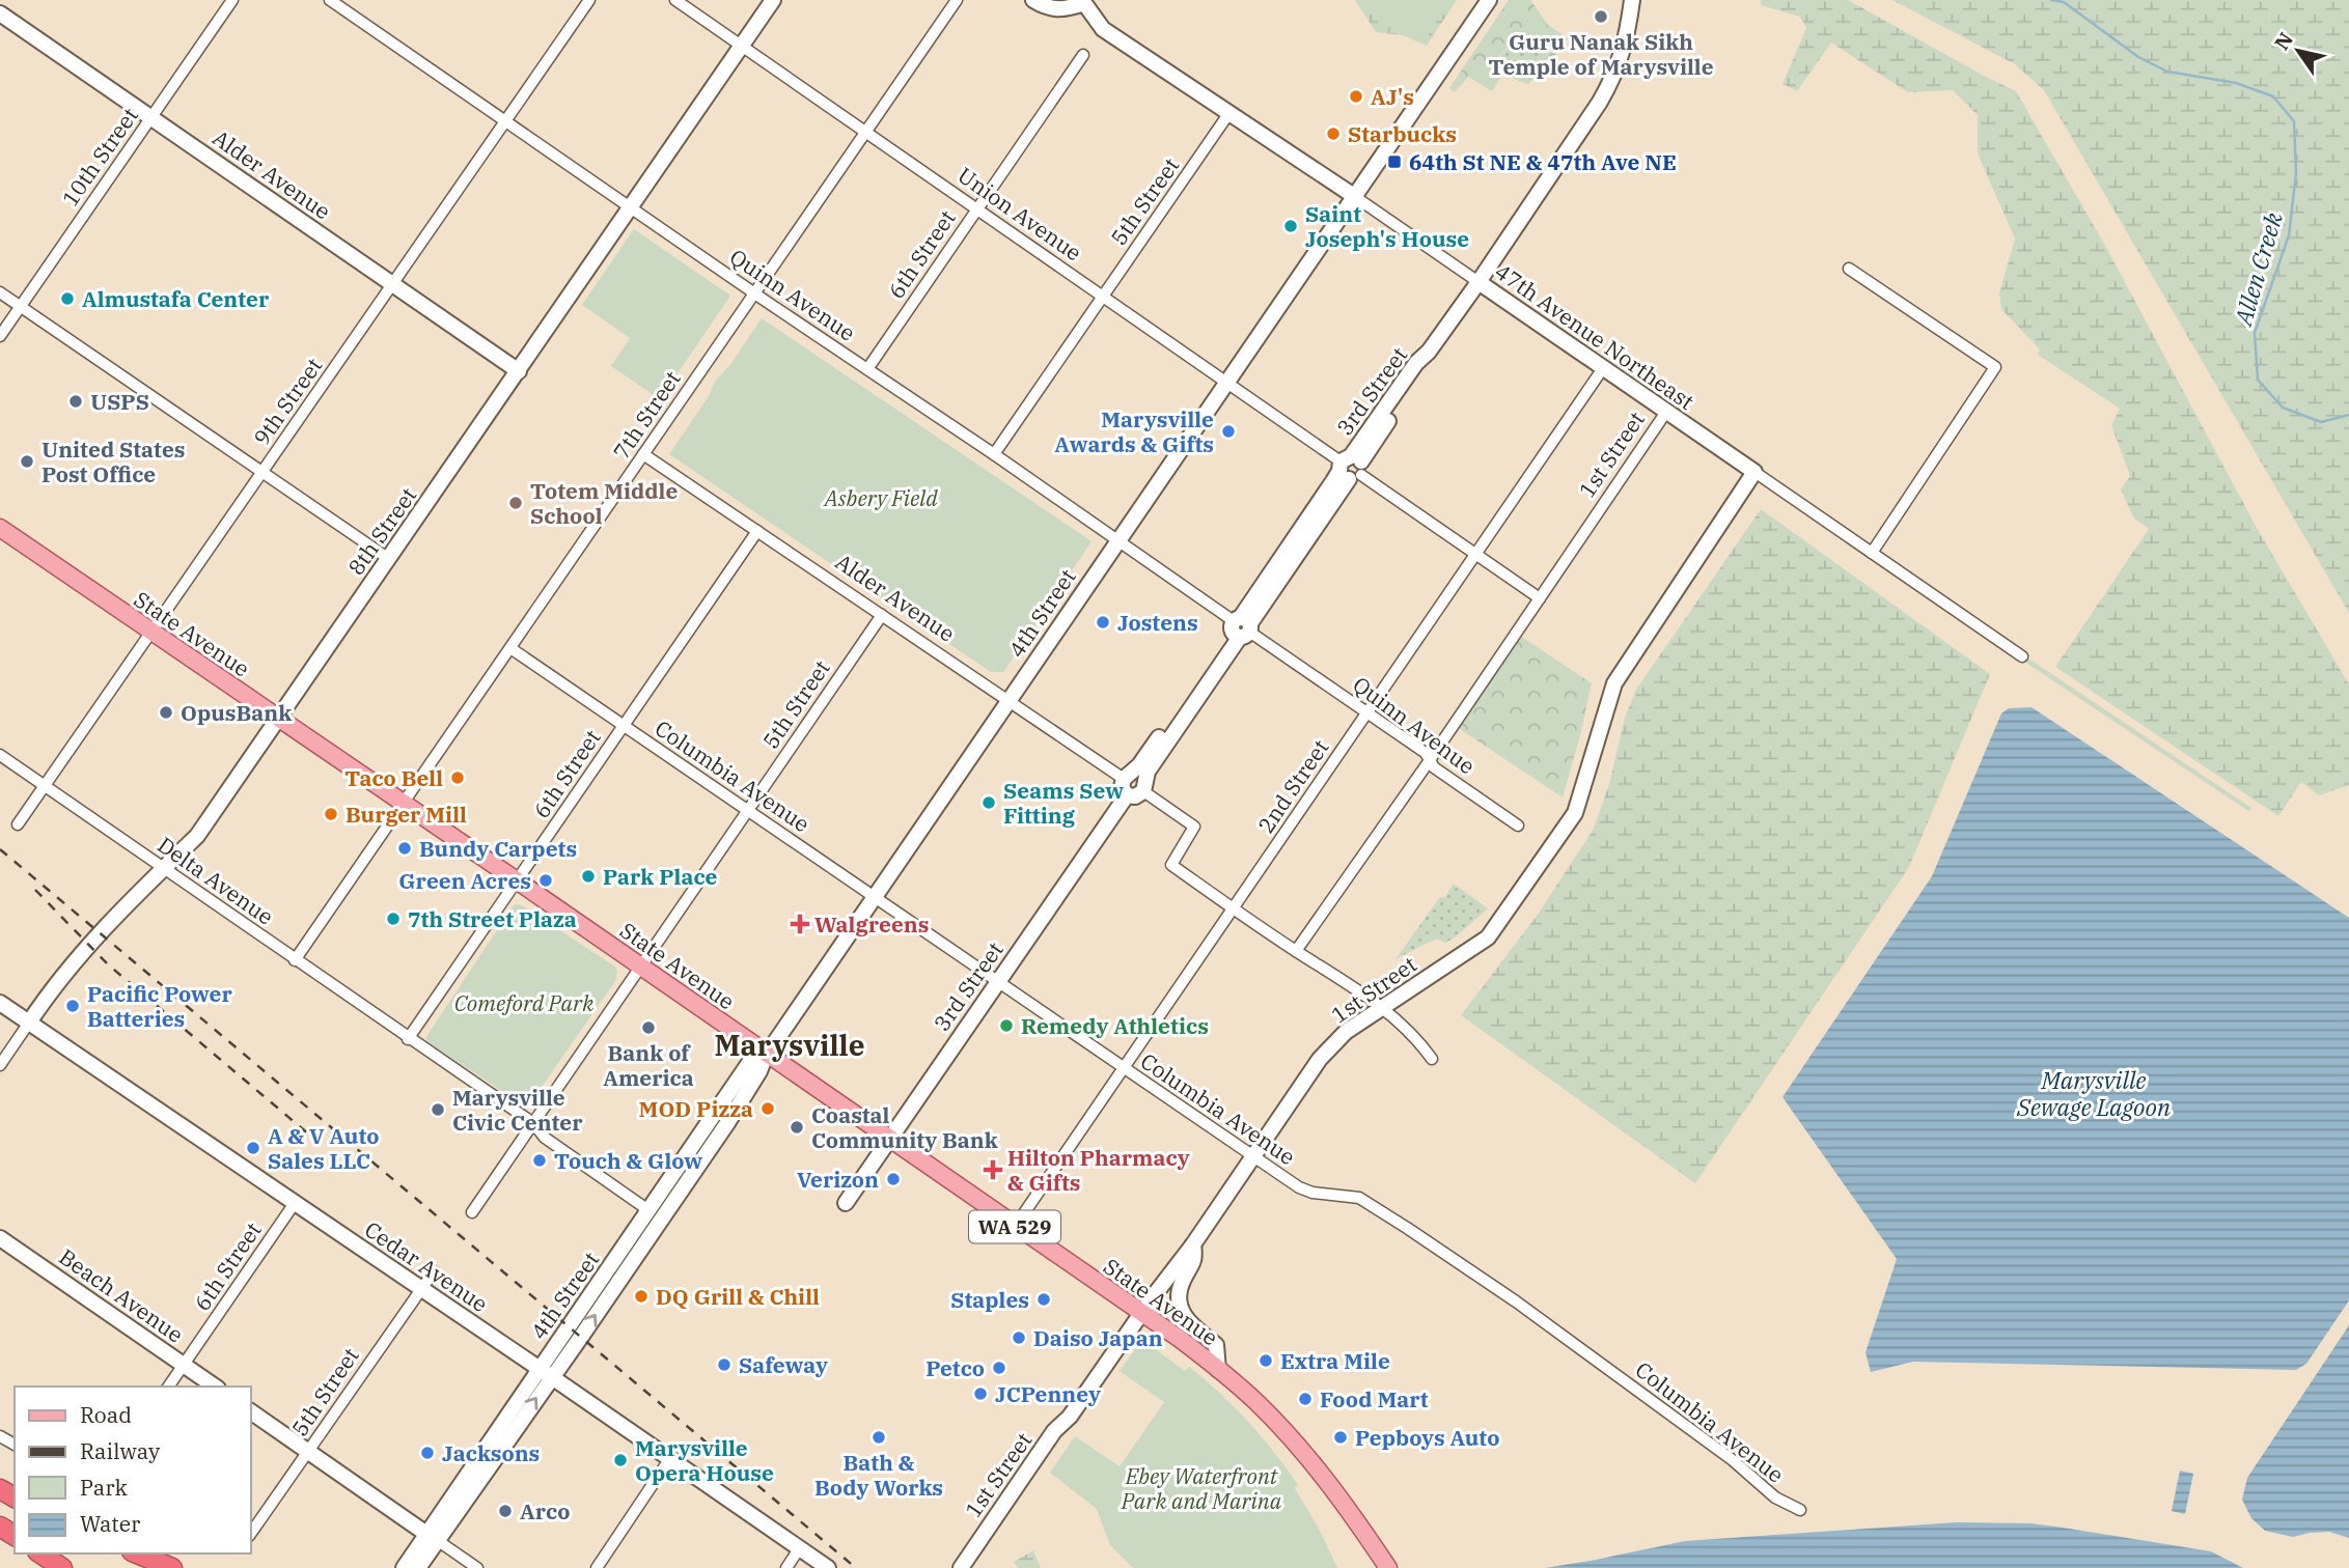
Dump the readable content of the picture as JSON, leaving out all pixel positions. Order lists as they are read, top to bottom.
{
  "streets": {
    "main road": ["State Avenue", "WA 529"],
    "street": [
      "10th Street",
      "Alder Avenue",
      "5th Street",
      "Union Avenue",
      "6th Street",
      "Quinn Avenue",
      "47th Avenue Northeast",
      "3rd Street",
      "9th Street",
      "7th Street",
      "1st Street",
      "8th Street",
      "4th Street",
      "Columbia Avenue",
      "2nd Street",
      "Delta Avenue",
      "Cedar Avenue",
      "Beach Avenue"
    ]
  },
  "crossings": [
    ["10th Street", "Alder Avenue"],
    ["Alder Avenue", "5th Street"],
    ["Alder Avenue", "6th Street"],
    ["Alder Avenue", "3rd Street"],
    ["Alder Avenue", "9th Street"],
    ["Alder Avenue", "7th Street"],
    ["Alder Avenue", "1st Street"],
    ["Alder Avenue", "8th Street"],
    ["Alder Avenue", "4th Street"],
    ["Alder Avenue", "2nd Street"],
    ["5th Street", "Union Avenue"],
    ["5th Street", "Quinn Avenue"],
    ["5th Street", "47th Avenue Northeast"],
    ["5th Street", "State Avenue"],
    ["5th Street", "Columbia Avenue"],
    ["5th Street", "Delta Avenue"],
    ["5th Street", "Cedar Avenue"],
    ["Union Avenue", "6th Street"],
    ["Union Avenue", "3rd Street"],
    ["Union Avenue", "7th Street"],
    ["Union Avenue", "1st Street"],
    ["Union Avenue", "8th Street"],
    ["Union Avenue", "4th Street"],
    ["Union Avenue", "2nd Street"],
    ["6th Street", "Quinn Avenue"],
    ["6th Street", "State Avenue"],
    ["6th Street", "Columbia Avenue"],
    ["6th Street", "Delta Avenue"],
    ["6th Street", "Cedar Avenue"],
    ["6th Street", "Beach Avenue"],
    ["Quinn Avenue", "3rd Street"],
    ["Quinn Avenue", "9th Street"],
    ["Quinn Avenue", "7th Street"],
    ["Quinn Avenue", "1st Street"],
    ["Quinn Avenue", "8th Street"],
    ["Quinn Avenue", "4th Street"],
    ["Quinn Avenue", "2nd Street"],
    ["47th Avenue Northeast", "3rd Street"],
    ["47th Avenue Northeast", "1st Street"],
    ["47th Avenue Northeast", "4th Street"],
    ["47th Avenue Northeast", "2nd Street"],
    ["3rd Street", "State Avenue"],
    ["3rd Street", "Columbia Avenue"],
    ["9th Street", "State Avenue"],
    ["9th Street", "Delta Avenue"],
    ["7th Street", "State Avenue"],
    ["7th Street", "Columbia Avenue"],
    ["7th Street", "Delta Avenue"],
    ["1st Street", "State Avenue"],
    ["1st Street", "Columbia Avenue"],
    ["8th Street", "State Avenue"],
    ["8th Street", "Delta Avenue"],
    ["8th Street", "Cedar Avenue"],
    ["4th Street", "State Avenue"],
    ["4th Street", "Columbia Avenue"],
    ["4th Street", "Cedar Avenue"],
    ["State Avenue", "2nd Street"],
    ["Columbia Avenue", "2nd Street"]
  ],
  "districts": ["Marysville"],
  "water": ["Allen Creek", "Marysville Sewage Lagoon"],
  "parks": ["Asbery Field", "Comeford Park", "Ebey Waterfront Park and Marina"],
  "places": {
    "other": [
      "Guru Nanak Sikh Temple of Marysville",
      "AJ's",
      "Starbucks",
      "Saint Joseph's House",
      "Almustafa Center",
      "USPS",
      "Marysville Awards & Gifts",
      "United States Post Office",
      "Totem Middle School",
      "Jostens",
      "OpusBank",
      "Taco Bell",
      "Seams Sew Fitting",
      "Burger Mill",
      "Bundy Carpets",
      "Park Place",
      "Green Acres",
      "7th Street Plaza",
      "Pacific Power Batteries",
      "Remedy Athletics",
      "Bank of America",
      "MOD Pizza",
      "Marysville Civic Center",
      "Coastal Community Bank",
      "A & V Auto Sales LLC",
      "Touch & Glow",
      "Verizon",
      "DQ Grill & Chill",
      "Staples",
      "Daiso Japan",
      "Extra Mile",
      "Safeway",
      "Petco",
      "JCPenney",
      "Food Mart",
      "Bath & Body Works",
      "Pepboys Auto",
      "Jacksons",
      "Marysville Opera House",
      "Arco"
    ],
    "transit": ["64th St NE & 47th Ave NE"],
    "health": ["Walgreens", "Hilton Pharmacy & Gifts"]
  },
  "legend": [
    "Road",
    "Railway",
    "Park",
    "Water"
  ],
  "north": "top left"
}
